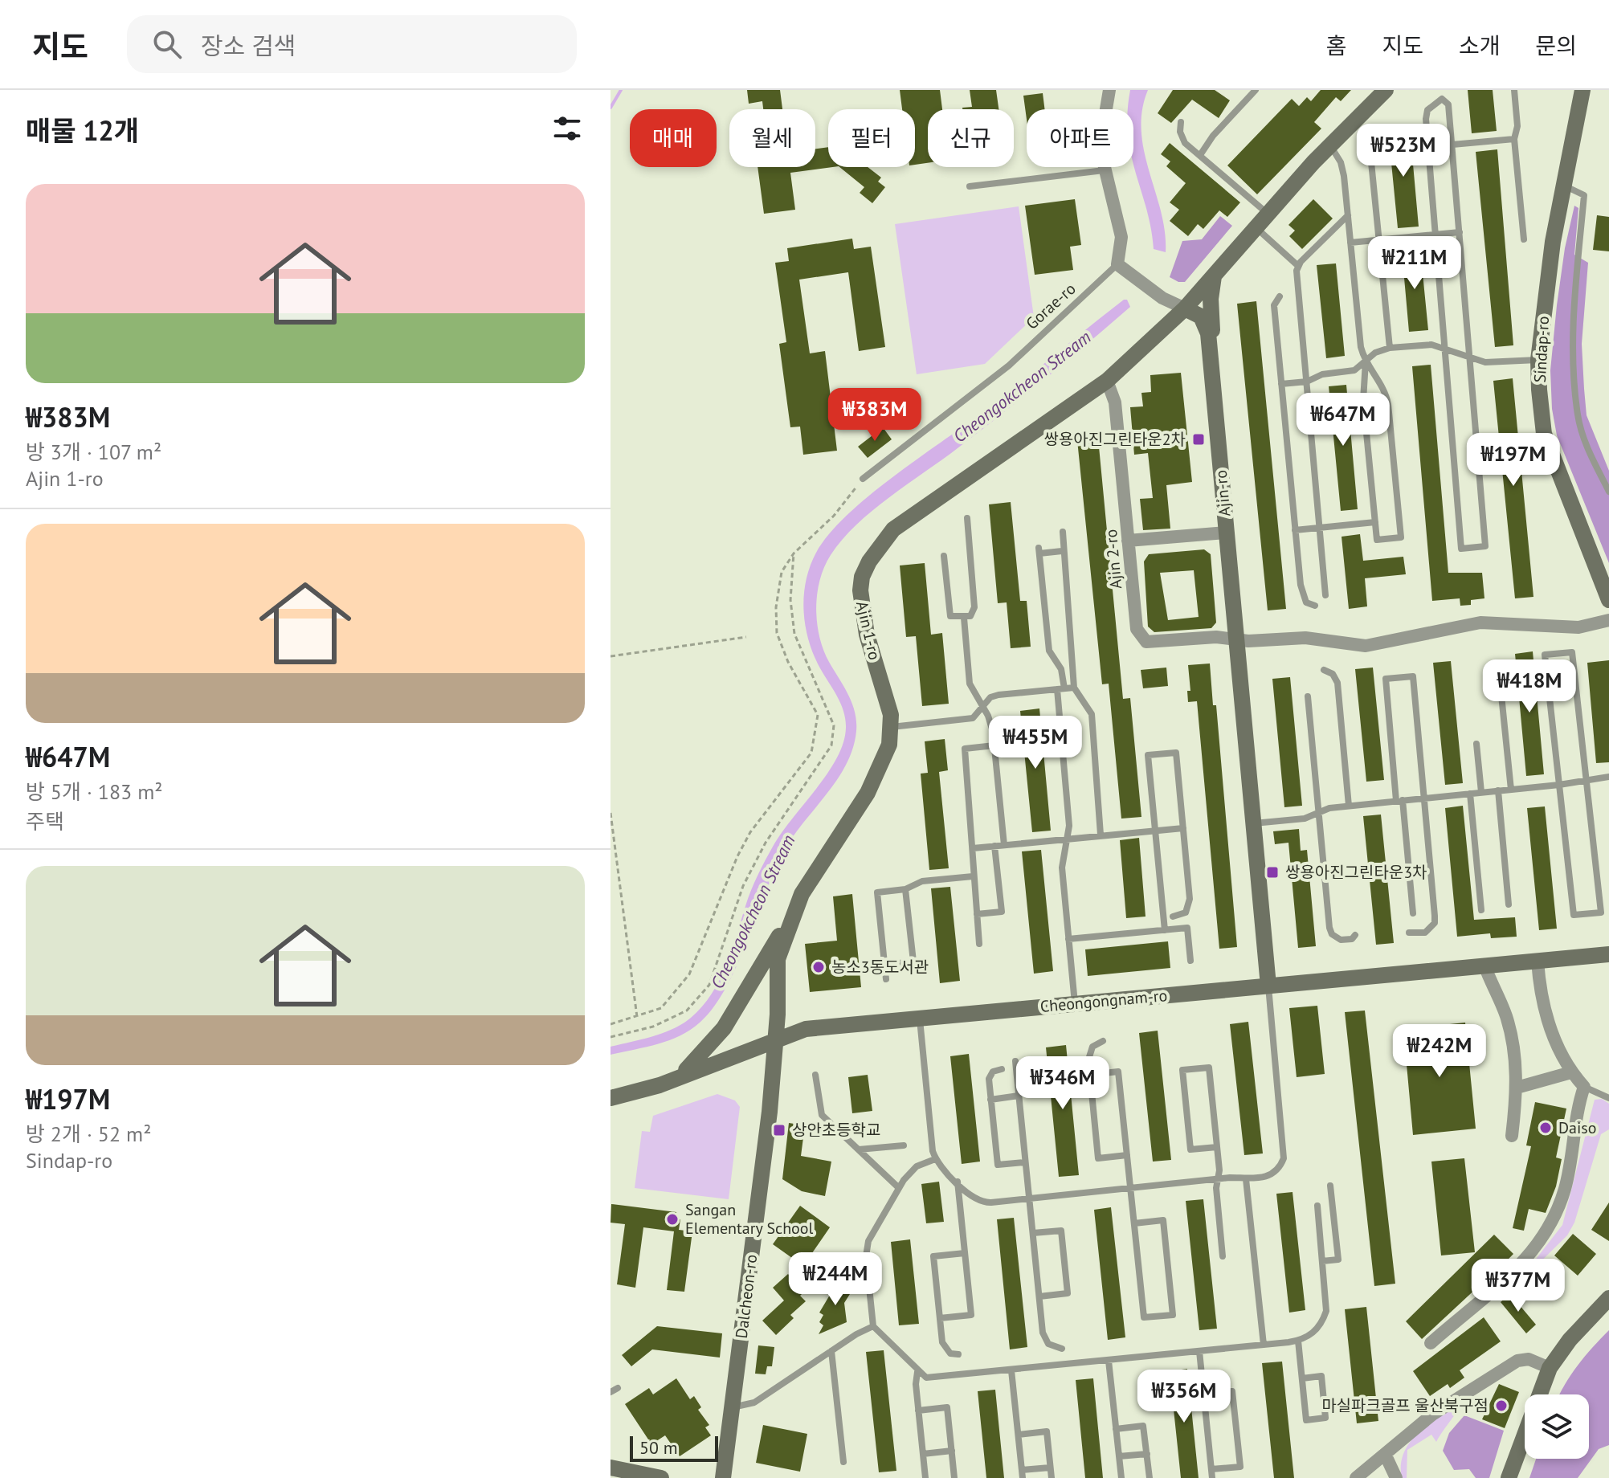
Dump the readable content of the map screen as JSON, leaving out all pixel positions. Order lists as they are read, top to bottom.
{
  "streets": {
    "street": [
      "Sindap-ro",
      "Ajin-ro",
      "Ajin 2-ro",
      "Ajin 1-ro",
      "Cheongongnam-ro",
      "Dalcheon-ro"
    ],
    "lane": ["Gorae-ro"]
  },
  "crossings": [
    ["Ajin-ro", "Ajin 2-ro"],
    ["Ajin-ro", "Ajin 1-ro"],
    ["Ajin-ro", "Cheongongnam-ro"],
    ["Ajin 2-ro", "Ajin 1-ro"],
    ["Ajin 1-ro", "Cheongongnam-ro"],
    ["Ajin 1-ro", "Dalcheon-ro"],
    ["Cheongongnam-ro", "Dalcheon-ro"]
  ],
  "water": ["Cheongokcheon Stream"],
  "places": {
    "transit": ["쌍용아진그린타운2차", "쌍용아진그린타운3차", "상안초등학교"],
    "other": [
      "농소3동도서관",
      "Daiso",
      "Sangan Elementary School",
      "마실파크골프 울산북구점"
    ]
  },
  "scale_bar": "50 m",
  "page": {
    "header": "지도",
    "search": "장소 검색",
    "nav": [
      "홈",
      "지도",
      "소개",
      "문의"
    ],
    "heading": "매물 12개",
    "chip": [
      "매매",
      "월세",
      "필터",
      "신규",
      "아파트"
    ],
    "price": [
      "₩523M",
      "₩211M",
      "₩383M",
      "₩647M",
      "₩197M",
      "₩418M",
      "₩455M",
      "₩242M",
      "₩346M",
      "₩244M",
      "₩377M",
      "₩356M"
    ],
    "list": [
      {
        "name": "₩383M",
        "note": "방 3개 · 107 m² · Ajin 1-ro"
      },
      {
        "name": "₩647M",
        "note": "방 5개 · 183 m² · 주택"
      },
      {
        "name": "₩197M",
        "note": "방 2개 · 52 m² · Sindap-ro"
      }
    ],
    "scale": "50 m"
  }
}
